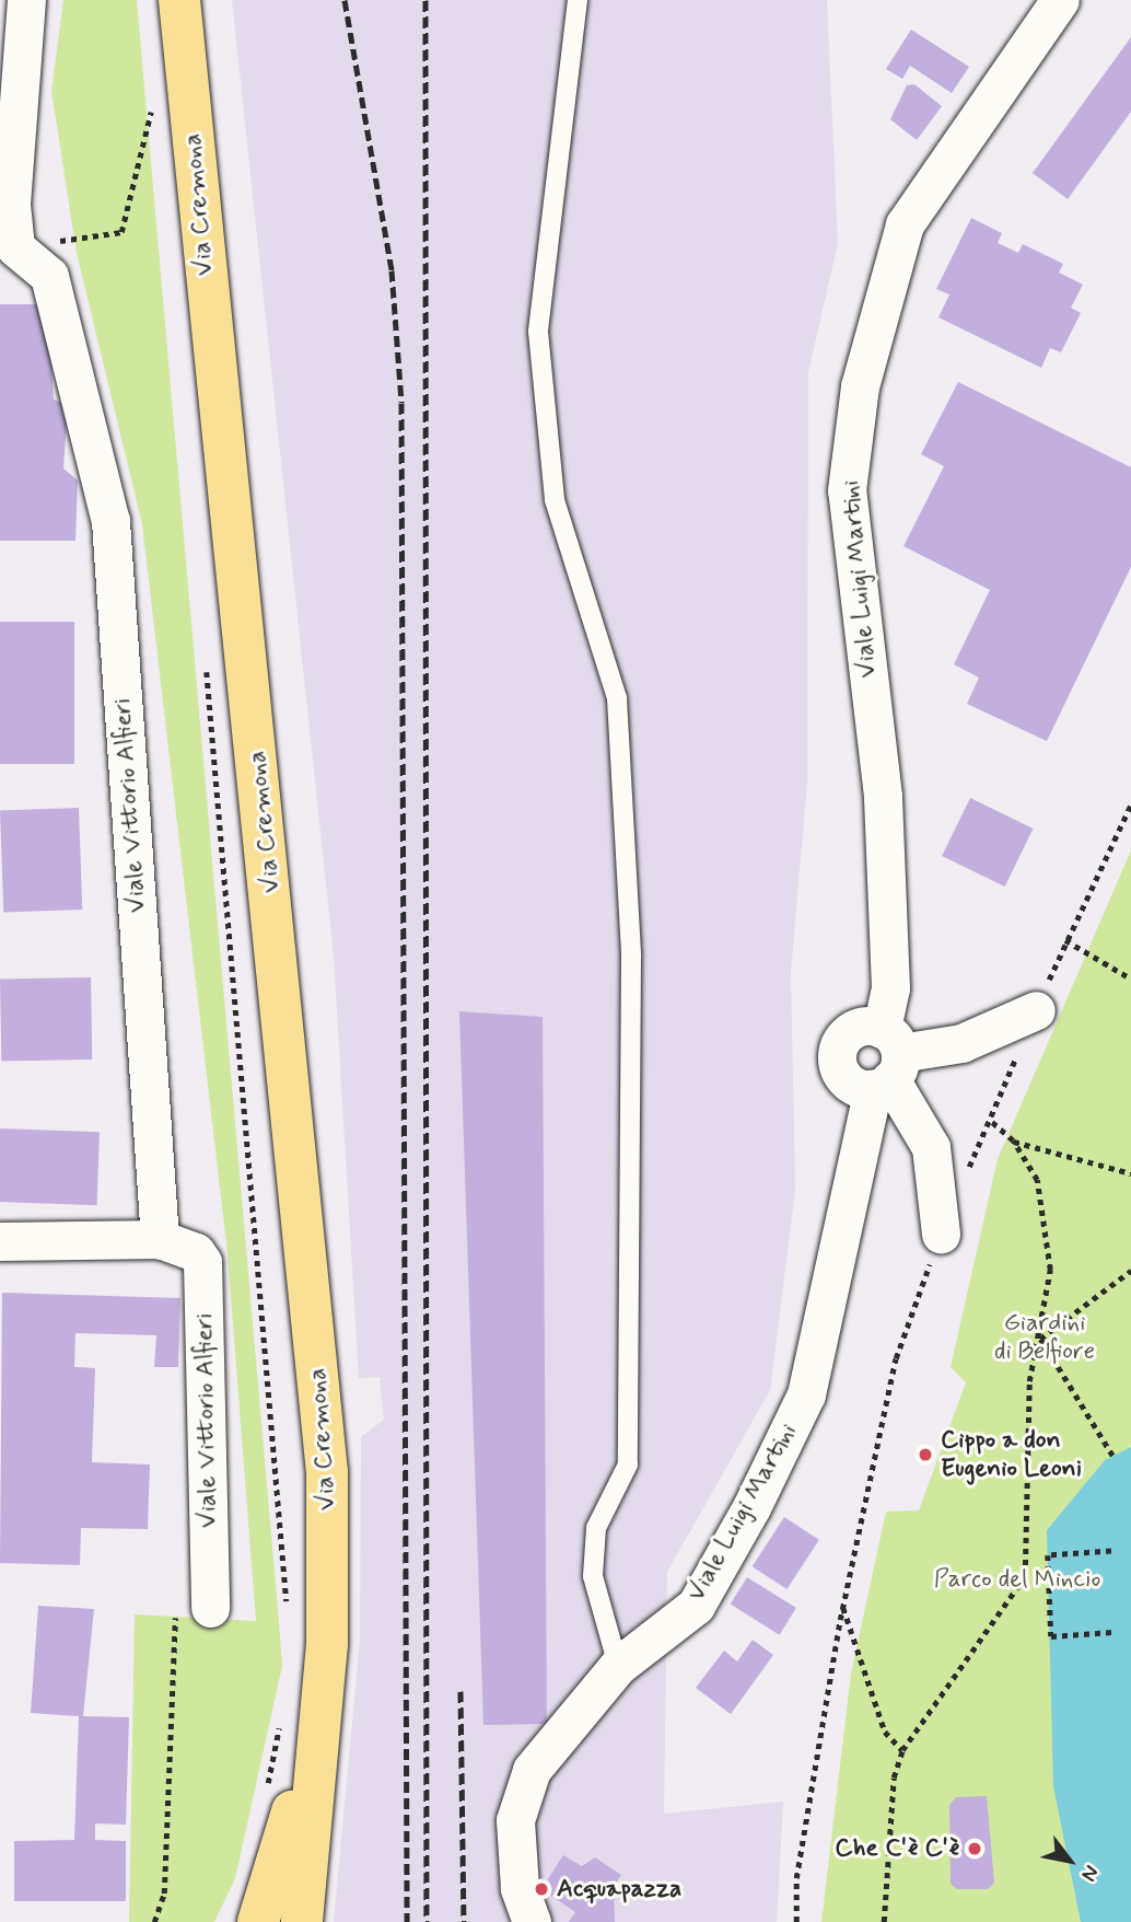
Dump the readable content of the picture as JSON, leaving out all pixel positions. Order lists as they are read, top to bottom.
{
  "streets": {
    "main road": ["Via Cremona"],
    "street": ["Viale Luigi Martini", "Viale Vittorio Alfieri"]
  },
  "parks": ["Giardini di Belfiore", "Parco del Mincio"],
  "places": ["Cippo a don Eugenio Leoni", "Che C'è C'è", "Acquapazza"],
  "north": "bottom right"
}
